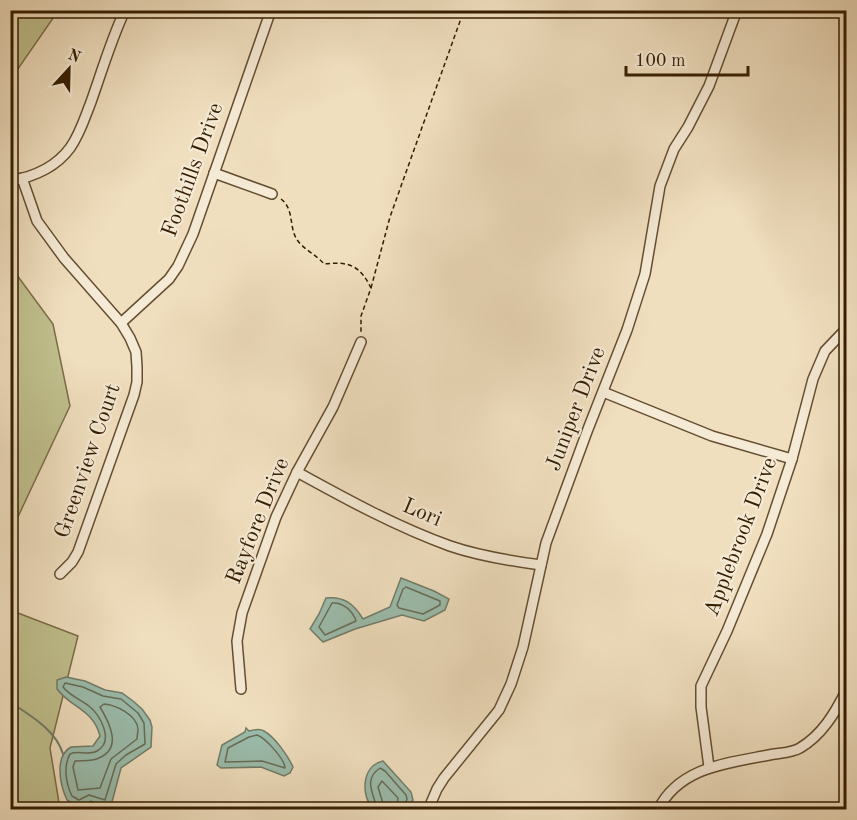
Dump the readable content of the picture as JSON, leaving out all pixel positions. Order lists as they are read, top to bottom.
{
  "streets": {
    "street": [
      "Foothills Drive",
      "Juniper Drive",
      "Greenview Court",
      "Lori",
      "Rayfore Drive",
      "Applebrook Drive"
    ]
  },
  "crossings": [
    ["Foothills Drive", "Greenview Court"],
    ["Juniper Drive", "Lori"],
    ["Lori", "Rayfore Drive"]
  ],
  "scale_bar": "100 m",
  "north": "top"
}
